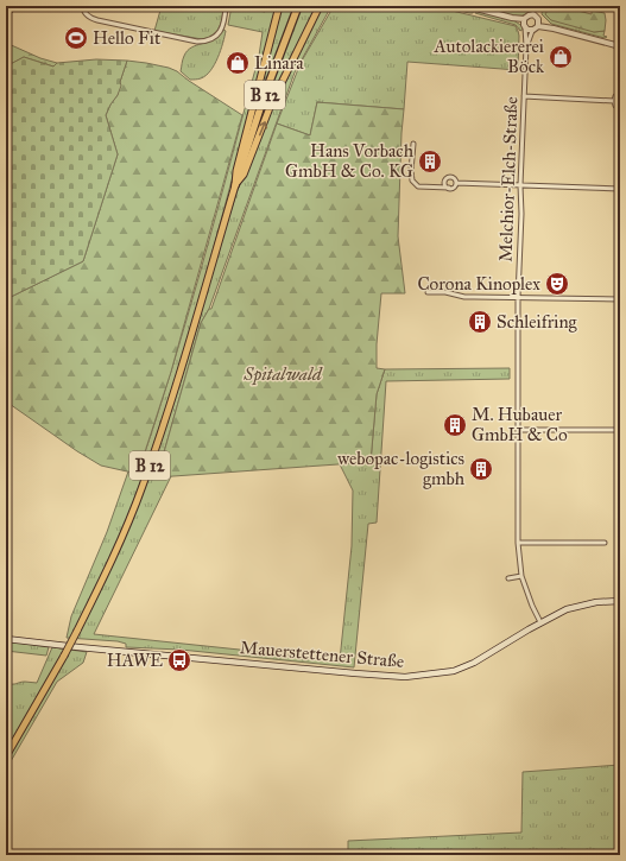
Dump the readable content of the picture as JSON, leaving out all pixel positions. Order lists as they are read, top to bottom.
{
  "streets": {
    "highway": ["B 12"],
    "main road": ["Mauerstettener Straße"],
    "street": ["Melchior-Elch-Straße"]
  },
  "crossings": [
    ["Melchior-Elch-Straße", "Mauerstettener Straße"]
  ],
  "parks": ["Spitalwald"],
  "places": {
    "sports": ["Hello Fit"],
    "shop": ["Autolackiererei Böck", "Linara"],
    "building": [
      "Hans Vorbach GmbH & Co. KG",
      "Schleifring",
      "M. Hubauer GmbH & Co",
      "webopac-logistics gmbh"
    ],
    "theatre": ["Corona Kinoplex"],
    "bus stop": ["HAWE"]
  }
}
